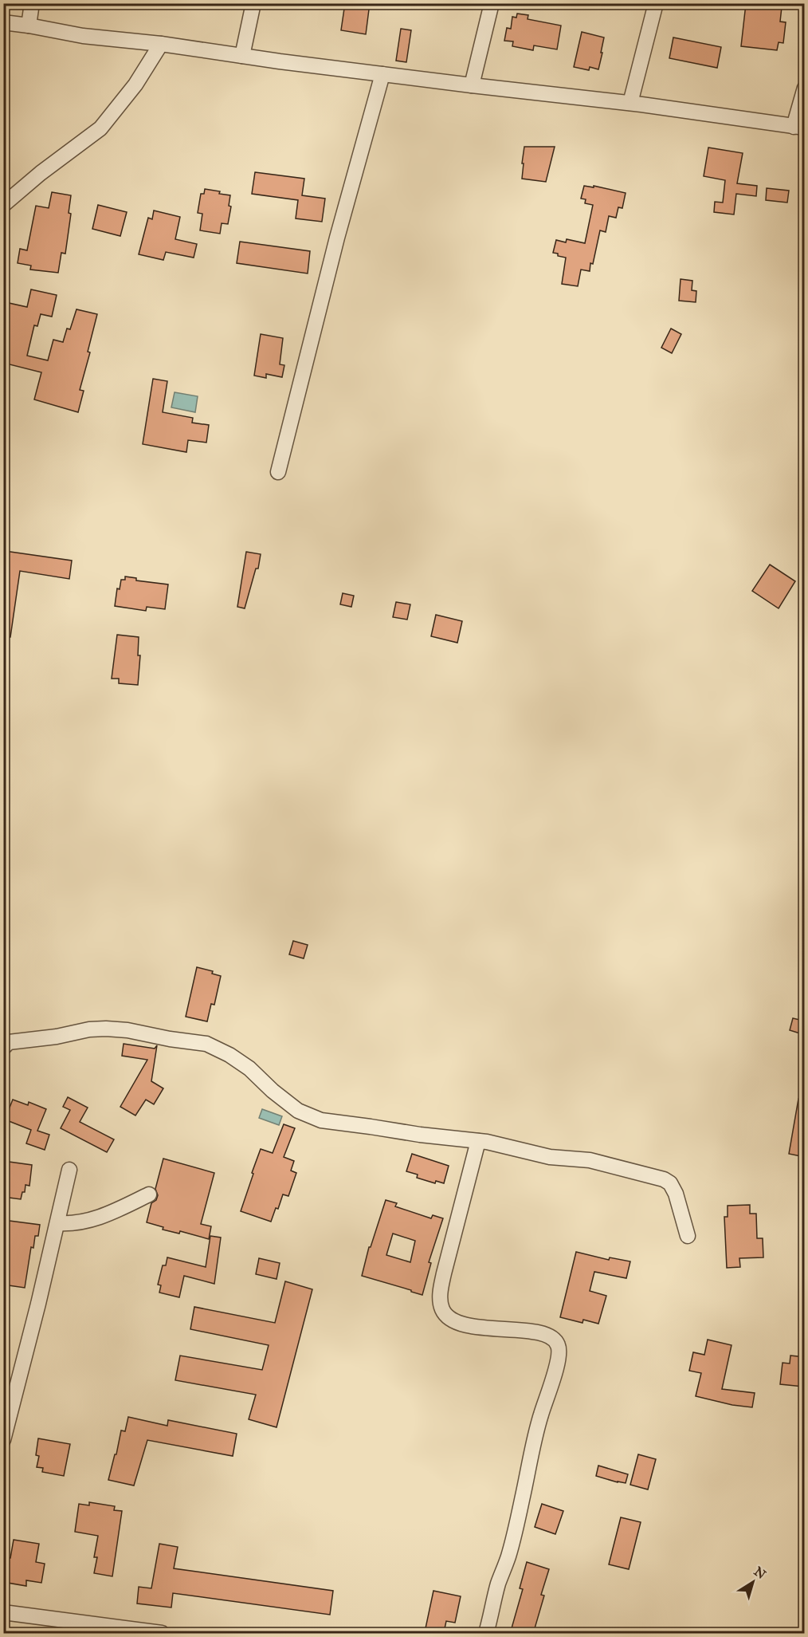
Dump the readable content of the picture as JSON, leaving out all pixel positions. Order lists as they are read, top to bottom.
{
  "north": "top right"
}
